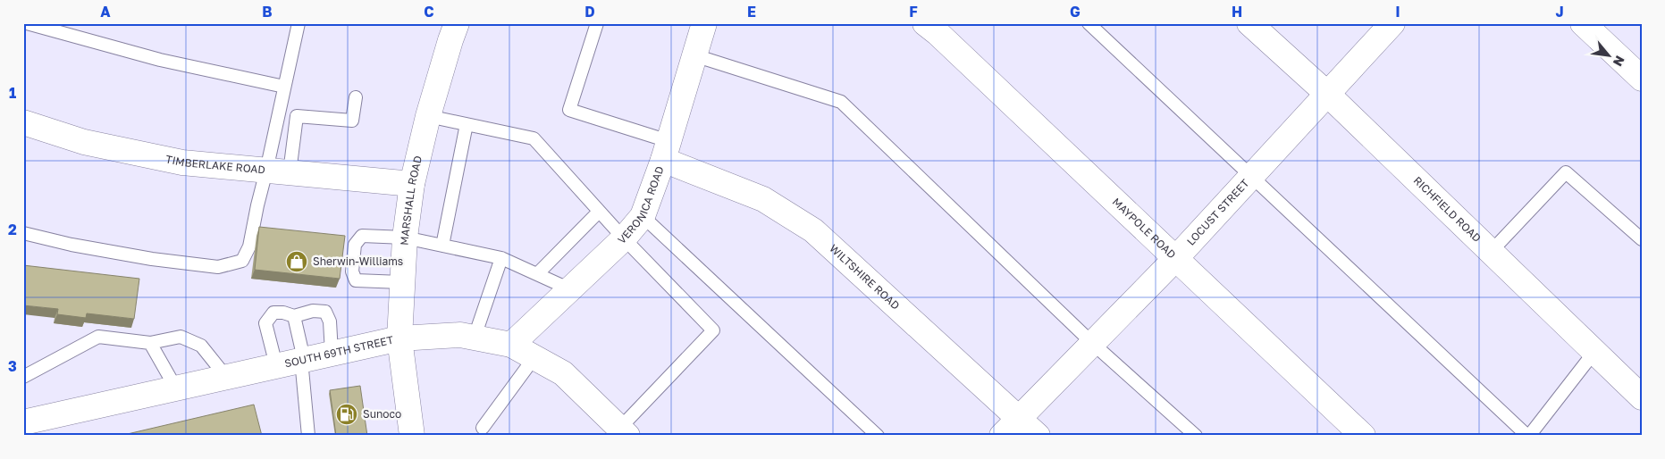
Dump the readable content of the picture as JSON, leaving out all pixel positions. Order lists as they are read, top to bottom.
{
  "streets": {
    "street": [
      "TIMBERLAKE ROAD",
      "MARSHALL ROAD",
      "VERONICA ROAD",
      "RICHFIELD ROAD",
      "LOCUST STREET",
      "MAYPOLE ROAD",
      "WILTSHIRE ROAD",
      "SOUTH 69TH STREET"
    ]
  },
  "crossings": [
    ["TIMBERLAKE ROAD", "MARSHALL ROAD"],
    ["MARSHALL ROAD", "SOUTH 69TH STREET"],
    ["VERONICA ROAD", "WILTSHIRE ROAD"],
    ["VERONICA ROAD", "SOUTH 69TH STREET"],
    ["RICHFIELD ROAD", "LOCUST STREET"],
    ["LOCUST STREET", "MAYPOLE ROAD"],
    ["LOCUST STREET", "WILTSHIRE ROAD"]
  ],
  "places": {
    "shop": ["Sherwin-Williams"],
    "fuel station": ["Sunoco"]
  },
  "north": "bottom right",
  "grid": {
    "columns": [
      "A",
      "B",
      "C",
      "D",
      "E",
      "F",
      "G",
      "H",
      "I",
      "J"
    ],
    "rows": ["1", "2", "3"]
  }
}
